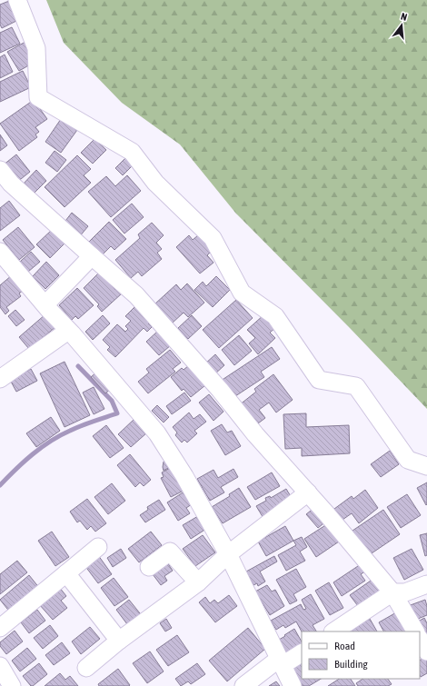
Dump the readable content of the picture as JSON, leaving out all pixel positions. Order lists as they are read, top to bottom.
{
  "legend": ["Road", "Building"],
  "north": "top"
}
